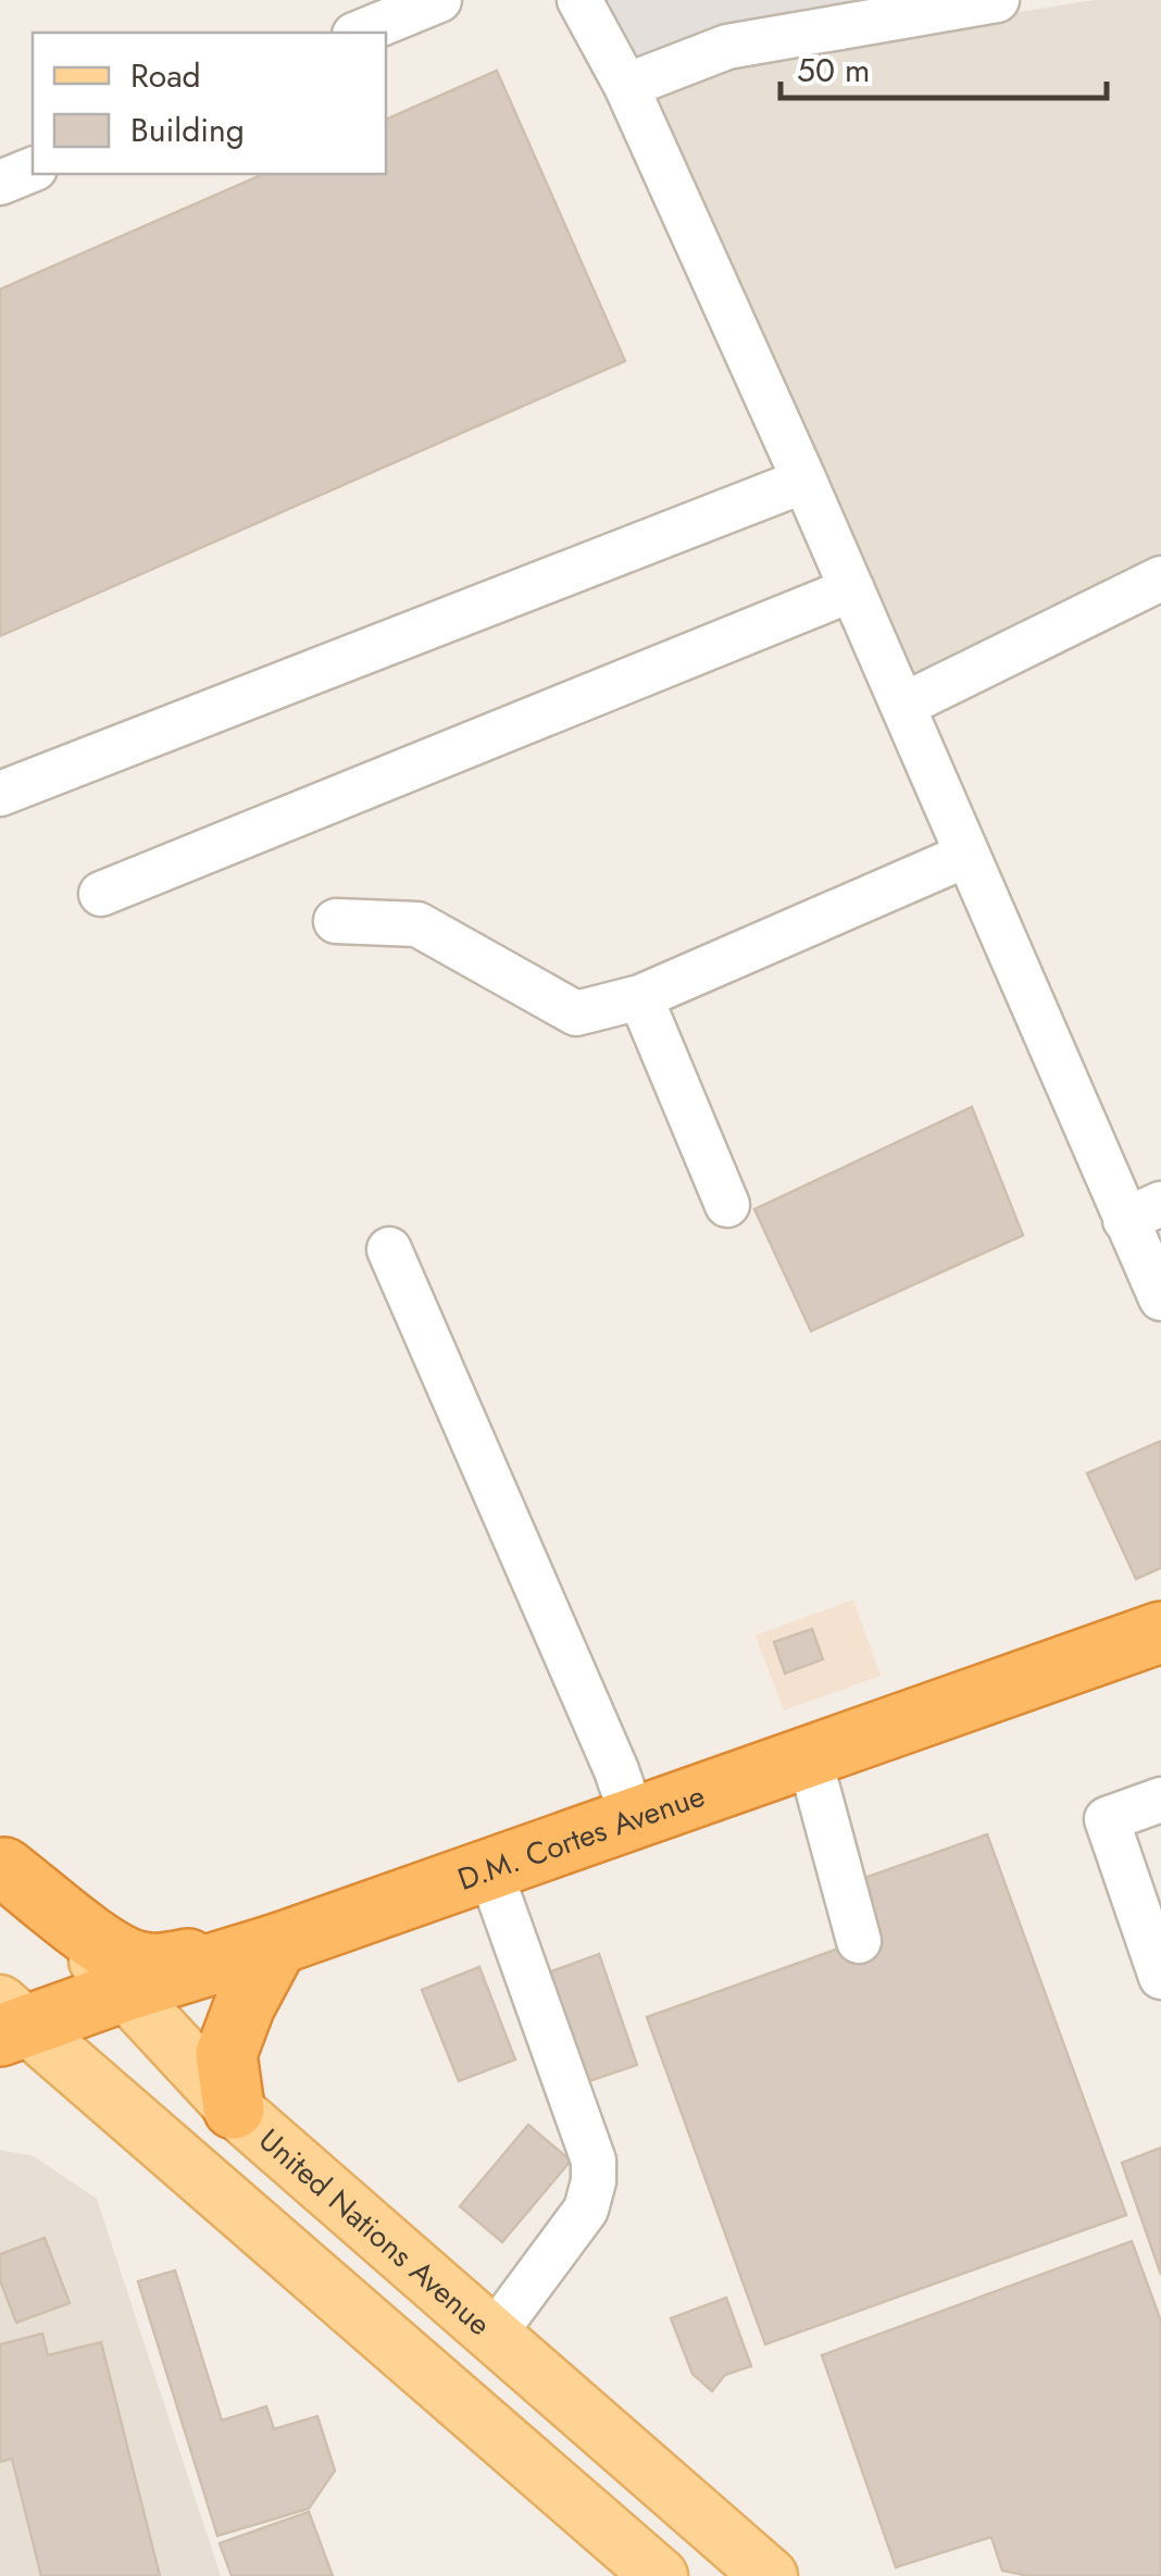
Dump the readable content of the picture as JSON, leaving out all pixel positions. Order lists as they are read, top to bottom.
{
  "streets": {
    "highway": ["D.M. Cortes Avenue"],
    "main road": ["United Nations Avenue"]
  },
  "crossings": [
    ["D.M. Cortes Avenue", "United Nations Avenue"]
  ],
  "legend": ["Road", "Building"],
  "scale_bar": "50 m"
}
